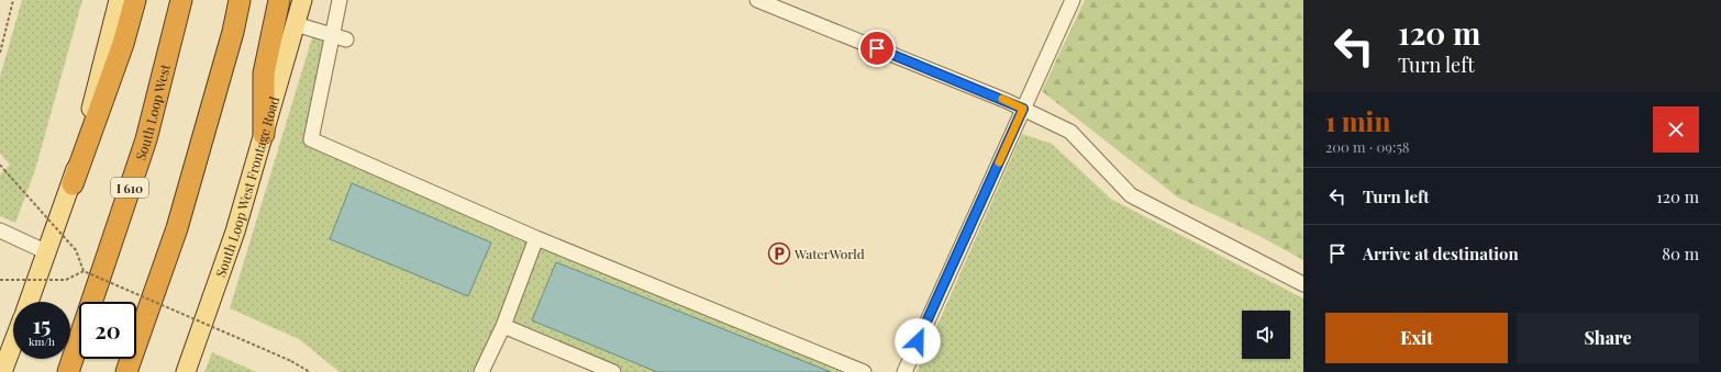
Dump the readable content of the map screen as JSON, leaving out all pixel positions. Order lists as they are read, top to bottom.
{
  "streets": {
    "highway": ["South Loop West", "I 610"],
    "main road": ["South Loop West Frontage Road"]
  },
  "places": {
    "parking": ["WaterWorld"]
  },
  "page": {
    "turn": ["120 m", "Turn left"],
    "heading": ["1 min", "200 m · 09:58"],
    "list": [
      {
        "name": "Turn left",
        "value": "120 m"
      },
      {
        "name": "Arrive at destination",
        "value": "80 m"
      }
    ],
    "speed": "15 km/h",
    "limit": "20",
    "buttons": ["Exit", "Share"]
  }
}
